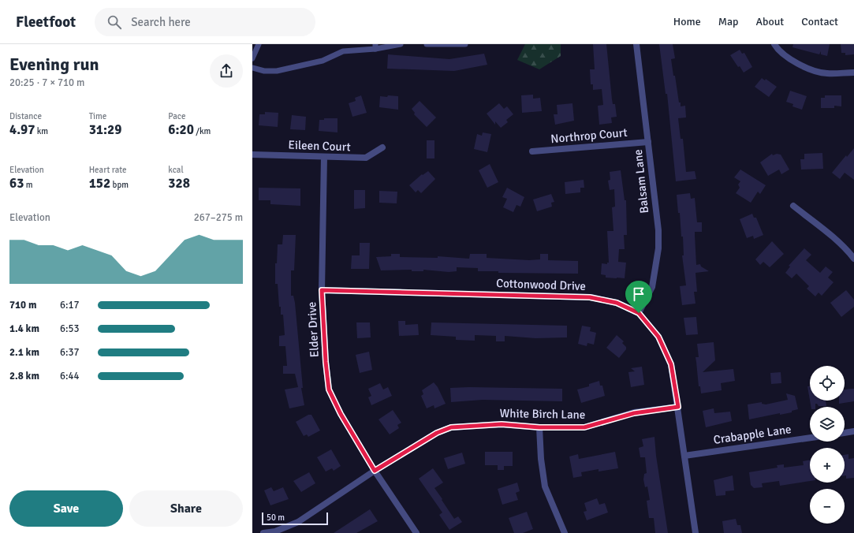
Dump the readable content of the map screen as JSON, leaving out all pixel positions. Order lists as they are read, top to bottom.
{
  "streets": {
    "street": [
      "Northrop Court",
      "Eileen Court",
      "Balsam Lane",
      "Cottonwood Drive",
      "Elder Drive",
      "White Birch Lane",
      "Crabapple Lane"
    ]
  },
  "crossings": [
    ["Northrop Court", "Balsam Lane"],
    ["Eileen Court", "Elder Drive"],
    ["Balsam Lane", "Cottonwood Drive"],
    ["Cottonwood Drive", "Elder Drive"],
    ["Cottonwood Drive", "White Birch Lane"],
    ["Cottonwood Drive", "Crabapple Lane"],
    ["Elder Drive", "White Birch Lane"]
  ],
  "scale_bar": "50 m",
  "page": {
    "header": "Fleetfoot",
    "search": "Search here",
    "nav": [
      "Home",
      "Map",
      "About",
      "Contact"
    ],
    "heading": ["Evening run", "20:25 · 7 × 710 m"],
    "stats": [
      ["Distance", "4.97 km"],
      ["Time", "31:29"],
      ["Pace", "6:20 /km"],
      ["Elevation", "63 m"],
      ["Heart rate", "152 bpm"],
      ["kcal", "328"]
    ],
    "chart": ["Elevation", "267–275 m"],
    "list": [
      {
        "name": "710 m",
        "note": "6:17"
      },
      {
        "name": "1.4 km",
        "note": "6:53"
      },
      {
        "name": "2.1 km",
        "note": "6:37"
      },
      {
        "name": "2.8 km",
        "note": "6:44"
      }
    ],
    "map_buttons": ["+", "−"],
    "buttons": ["Save", "Share"],
    "scale": "50 m"
  }
}
